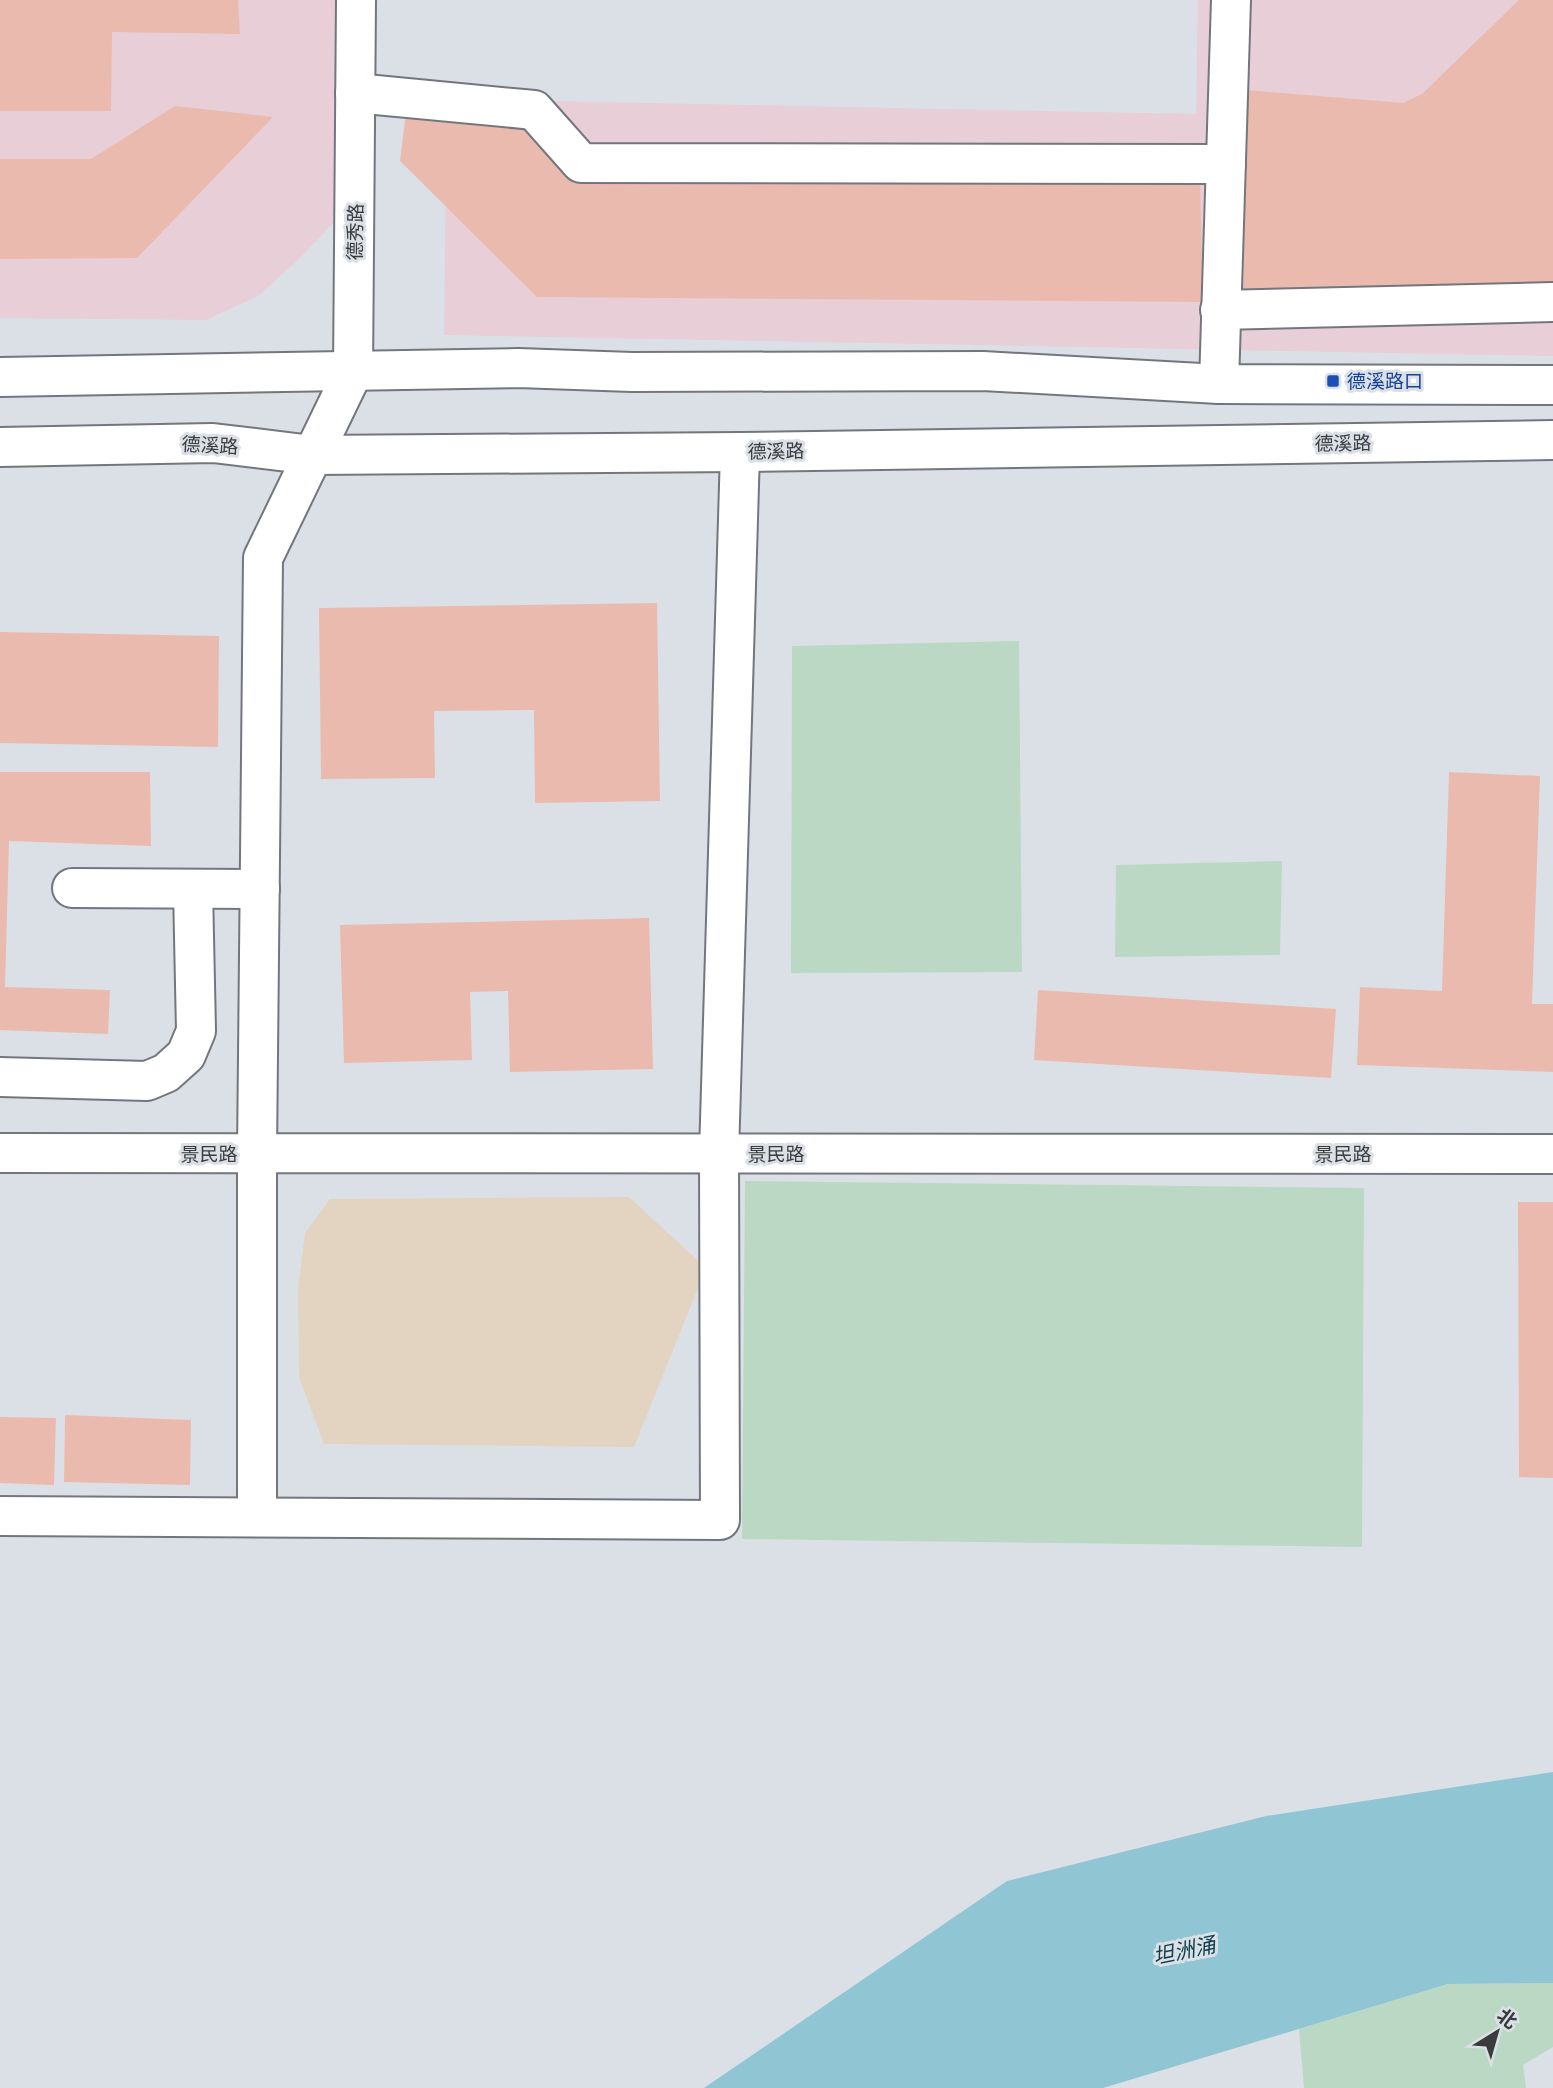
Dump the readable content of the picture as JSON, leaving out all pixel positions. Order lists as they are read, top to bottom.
{
  "streets": {
    "street": ["德秀路", "德溪路", "景民路"]
  },
  "crossings": [
    ["德秀路", "德溪路"],
    ["德秀路", "景民路"]
  ],
  "water": ["坦洲涌"],
  "places": {
    "transit": ["德溪路口"]
  },
  "north": "top right"
}
